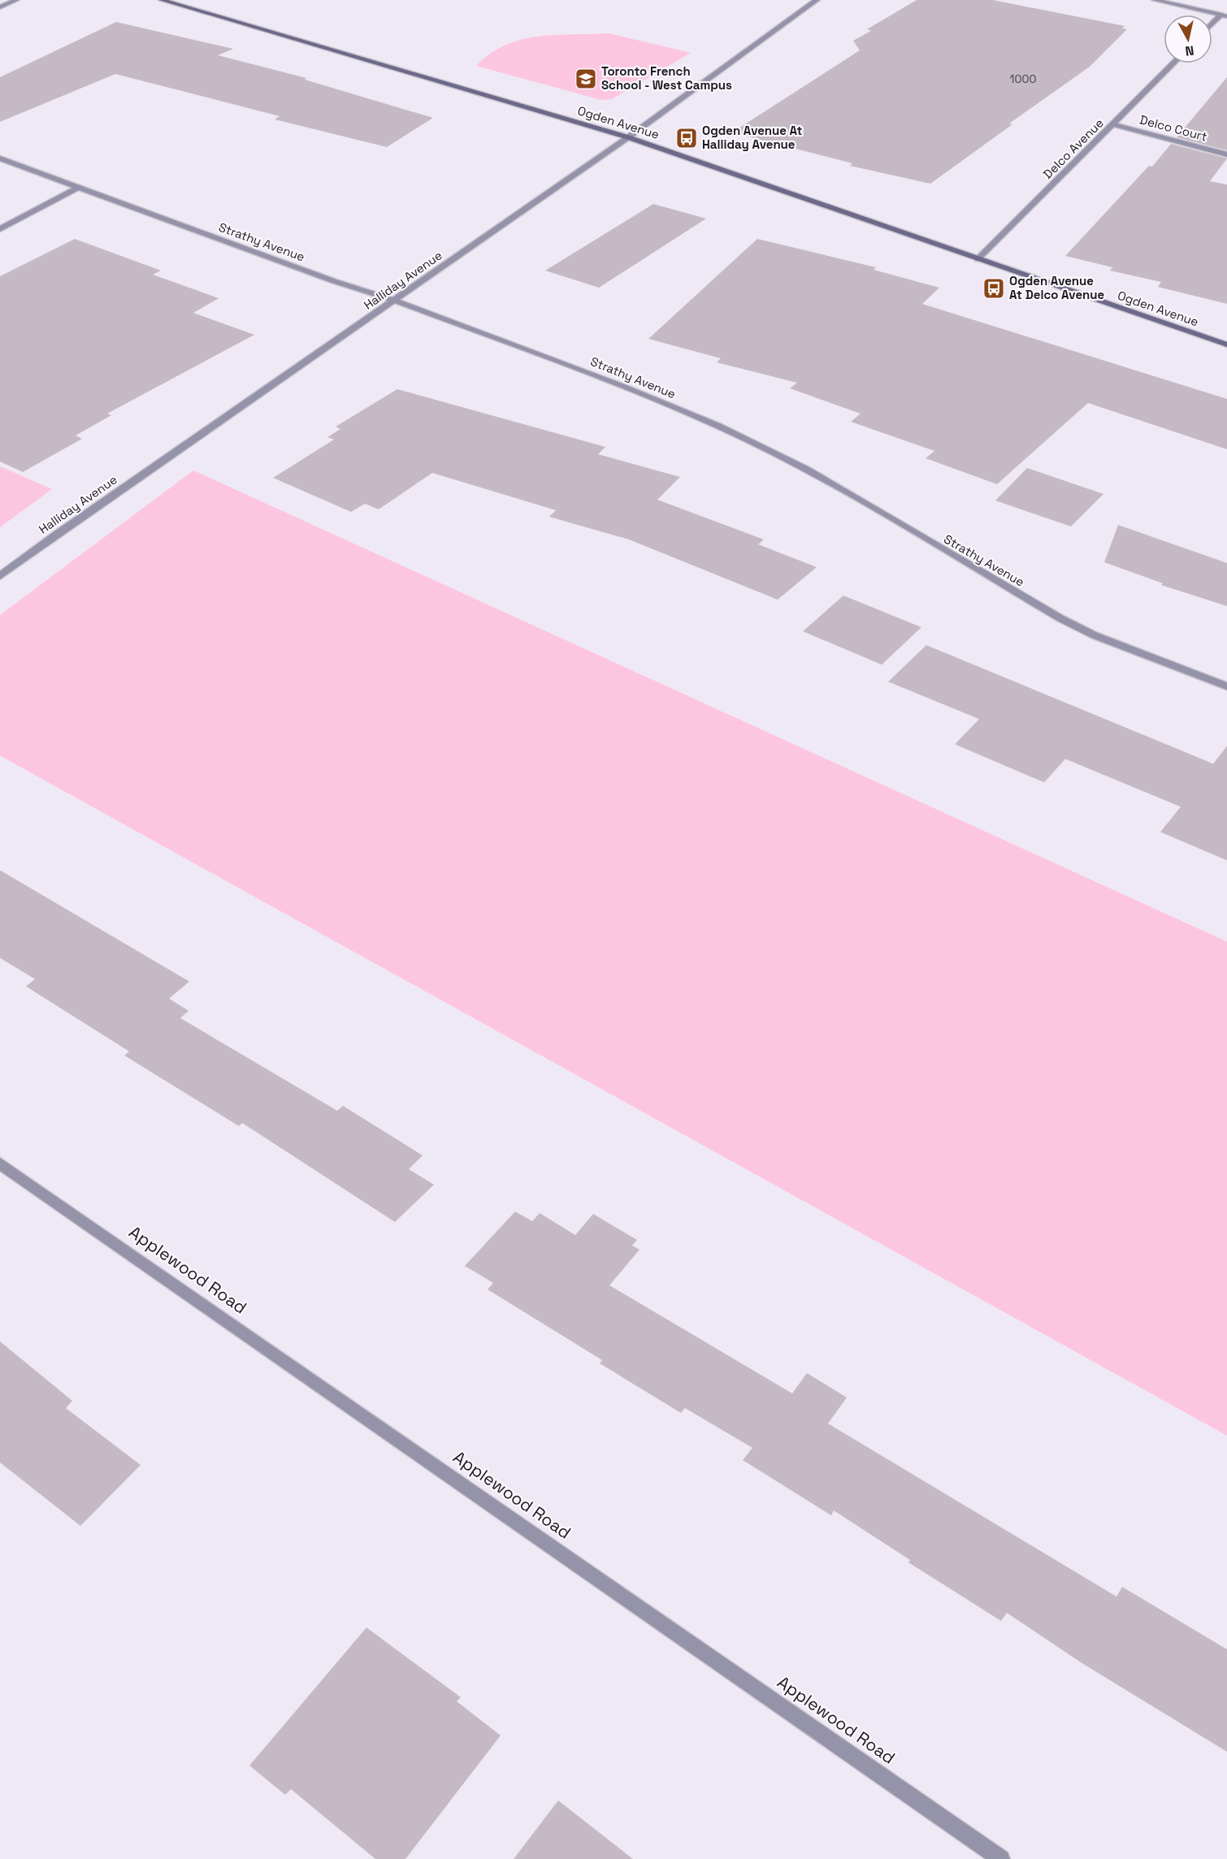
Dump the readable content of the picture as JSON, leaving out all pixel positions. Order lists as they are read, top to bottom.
{
  "streets": {
    "street": [
      "Ogden Avenue",
      "Delco Court",
      "Delco Avenue",
      "Strathy Avenue",
      "Halliday Avenue",
      "Applewood Road"
    ]
  },
  "crossings": [
    ["Ogden Avenue", "Delco Avenue"],
    ["Ogden Avenue", "Halliday Avenue"],
    ["Delco Court", "Delco Avenue"],
    ["Strathy Avenue", "Halliday Avenue"]
  ],
  "places": {
    "school or university": ["Toronto French School - West Campus"],
    "bus stop": ["Ogden Avenue At Halliday Avenue", "Ogden Avenue At Delco Avenue"]
  },
  "house_numbers": ["1000"],
  "north": "bottom"
}
